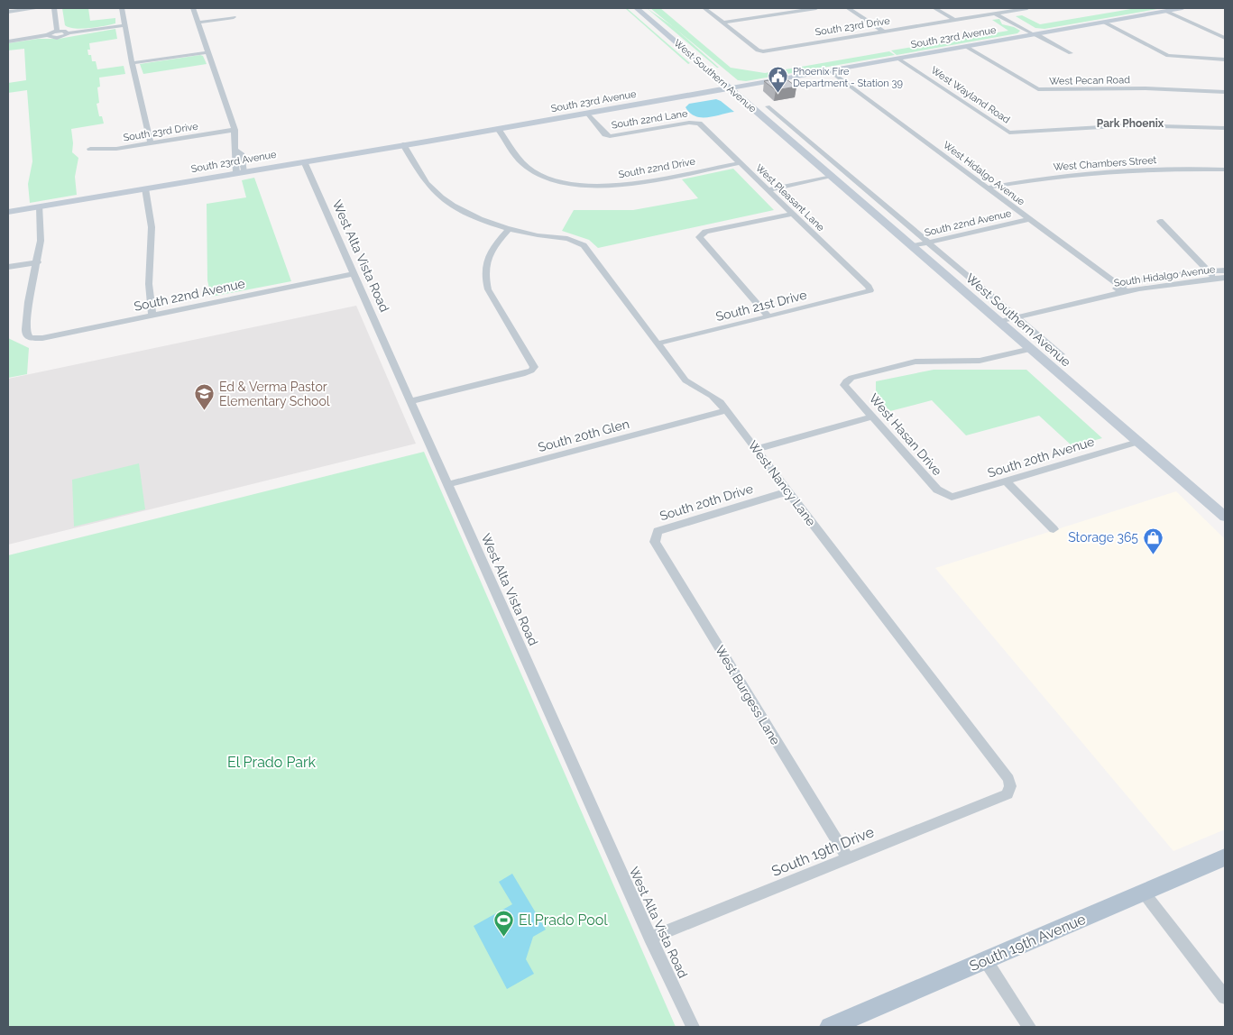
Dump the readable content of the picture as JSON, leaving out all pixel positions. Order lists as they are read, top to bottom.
{
  "streets": {
    "main road": ["South 19th Avenue"],
    "street": [
      "South 23rd Drive",
      "South 23rd Avenue",
      "West Southern Avenue",
      "West Pecan Road",
      "West Wayland Road",
      "South 22nd Lane",
      "West Chambers Street",
      "South 22nd Drive",
      "West Hidalgo Avenue",
      "West Pleasant Lane",
      "South 22nd Avenue",
      "West Alta Vista Road",
      "South Hidalgo Avenue",
      "South 21st Drive",
      "West Hasan Drive",
      "South 20th Glen",
      "South 20th Avenue",
      "West Nancy Lane",
      "South 20th Drive",
      "West Burgess Lane",
      "South 19th Drive"
    ]
  },
  "crossings": [
    ["South 23rd Avenue", "West Southern Avenue"],
    ["South 23rd Avenue", "West Pecan Road"],
    ["South 23rd Avenue", "West Wayland Road"],
    ["South 23rd Avenue", "South 22nd Lane"],
    ["South 23rd Avenue", "South 22nd Drive"],
    ["South 23rd Avenue", "West Hidalgo Avenue"],
    ["South 23rd Avenue", "West Alta Vista Road"],
    ["West Southern Avenue", "South 22nd Avenue"],
    ["West Southern Avenue", "South Hidalgo Avenue"],
    ["West Southern Avenue", "West Hasan Drive"],
    ["West Southern Avenue", "South 20th Avenue"],
    ["South 22nd Lane", "West Pleasant Lane"],
    ["West Chambers Street", "West Hidalgo Avenue"],
    ["South 22nd Drive", "West Pleasant Lane"],
    ["West Hidalgo Avenue", "South 22nd Avenue"],
    ["West Hidalgo Avenue", "South Hidalgo Avenue"],
    ["West Pleasant Lane", "South 21st Drive"],
    ["South 22nd Avenue", "West Alta Vista Road"],
    ["West Alta Vista Road", "South 20th Glen"],
    ["West Alta Vista Road", "South 19th Drive"],
    ["South 21st Drive", "West Nancy Lane"],
    ["West Hasan Drive", "South 20th Avenue"],
    ["South 20th Glen", "West Nancy Lane"],
    ["West Nancy Lane", "South 20th Drive"],
    ["West Nancy Lane", "South 19th Drive"],
    ["South 20th Drive", "West Burgess Lane"],
    ["West Burgess Lane", "South 19th Drive"]
  ],
  "districts": ["Park Phoenix"],
  "parks": ["El Prado Park"],
  "places": {
    "public building": ["Phoenix Fire Department - Station 39"],
    "school or university": ["Ed & Verma Pastor Elementary School"],
    "shop": ["Storage 365"],
    "sports": ["El Prado Pool"]
  }
}
